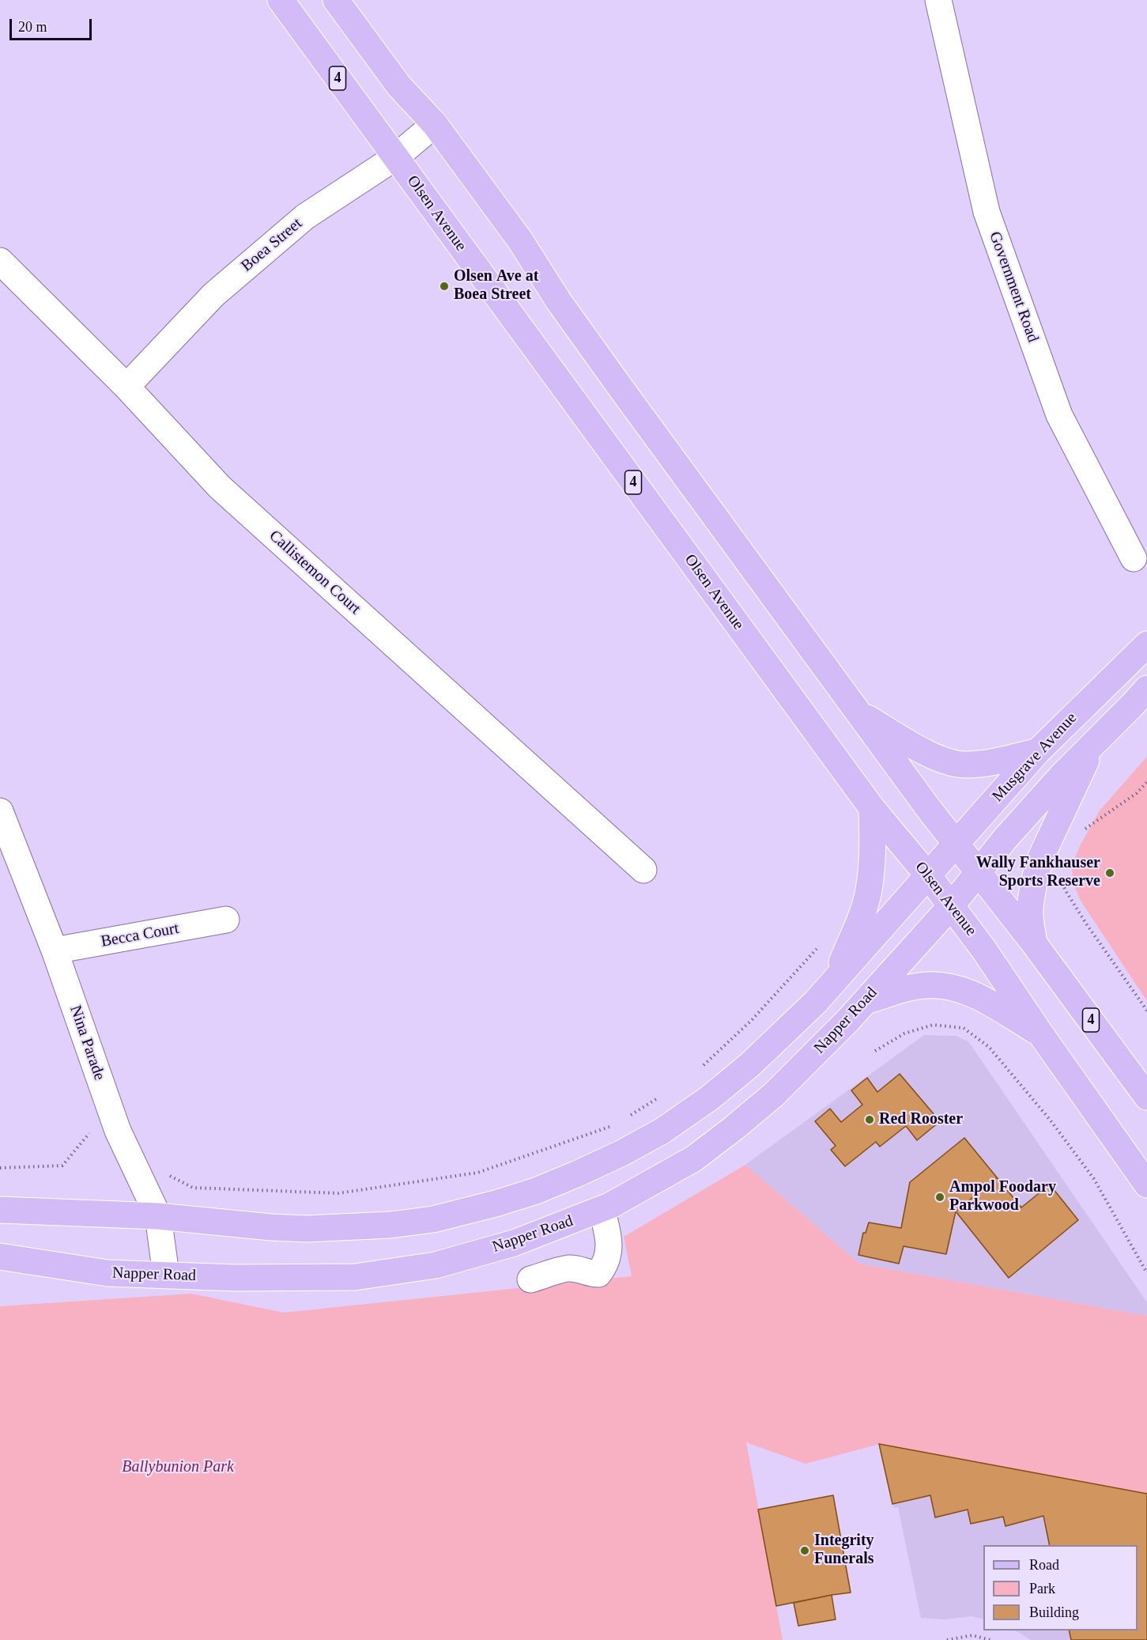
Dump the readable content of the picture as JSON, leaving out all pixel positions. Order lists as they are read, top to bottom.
{
  "streets": {
    "main road": [
      "4",
      "Olsen Avenue",
      "Musgrave Avenue",
      "Napper Road"
    ],
    "street": [
      "Boea Street",
      "Government Road",
      "Callistemon Court",
      "Becca Court",
      "Nina Parade"
    ]
  },
  "crossings": [
    ["4", "Boea Street"],
    ["4", "Musgrave Avenue"],
    ["Olsen Avenue", "Boea Street"],
    ["Olsen Avenue", "Musgrave Avenue"],
    ["Olsen Avenue", "Napper Road"],
    ["Boea Street", "Callistemon Court"],
    ["Musgrave Avenue", "Napper Road"],
    ["Becca Court", "Nina Parade"],
    ["Napper Road", "Nina Parade"]
  ],
  "parks": ["Ballybunion Park"],
  "places": [
    "Olsen Ave at Boea Street",
    "Wally Fankhauser Sports Reserve",
    "Red Rooster",
    "Ampol Foodary Parkwood",
    "Integrity Funerals"
  ],
  "legend": ["Road", "Park", "Building"],
  "scale_bar": "20 m"
}
